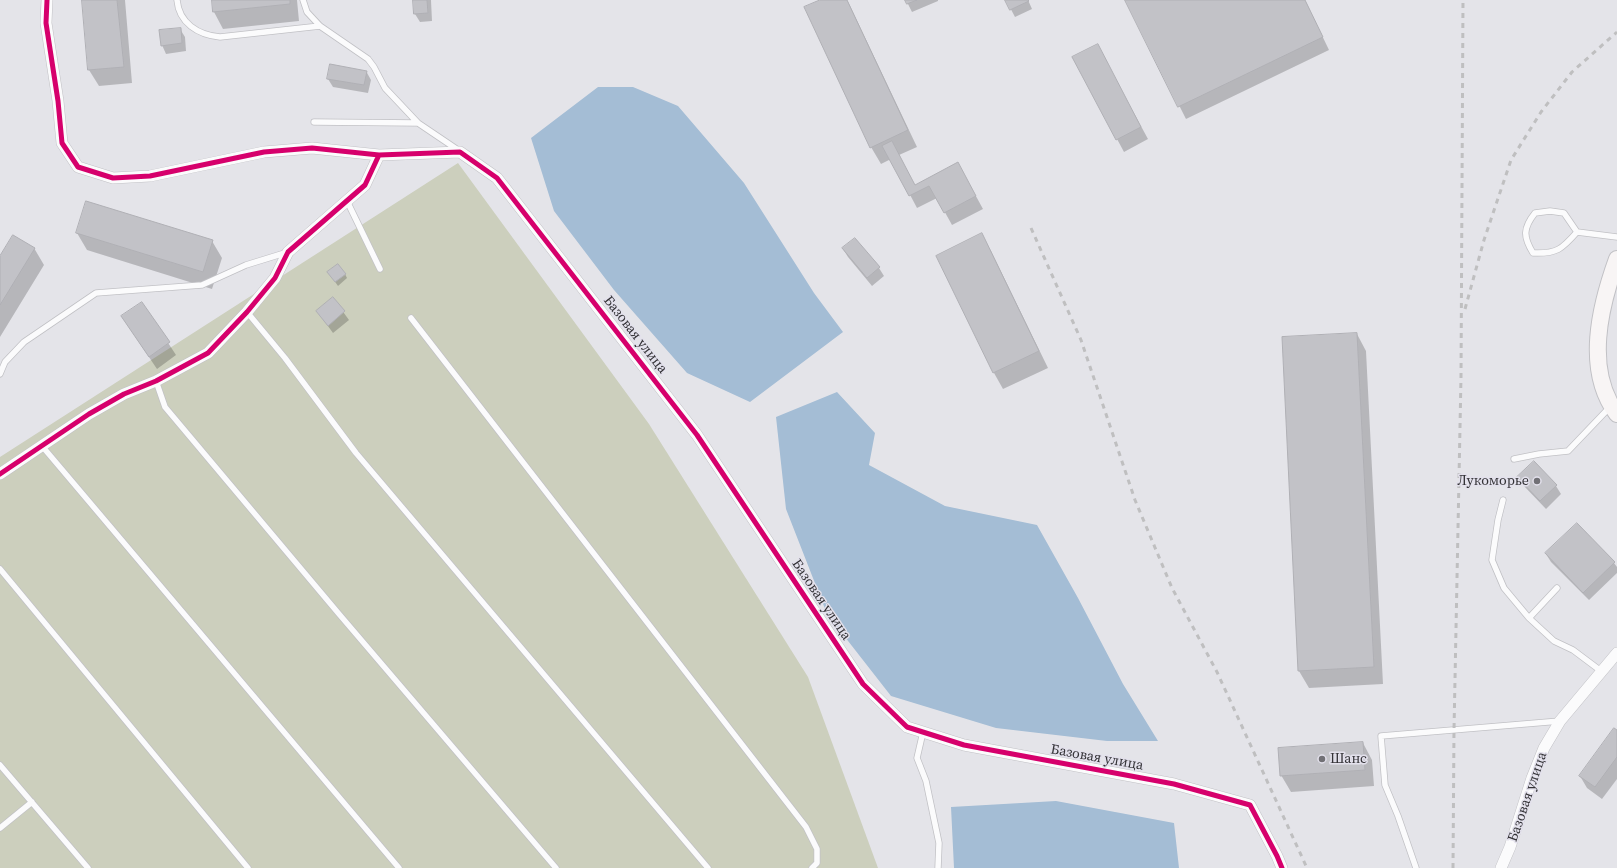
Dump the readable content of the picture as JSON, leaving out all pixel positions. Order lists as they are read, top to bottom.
{
  "streets": {
    "street": ["Базовая улица"]
  },
  "places": ["Лукоморье", "Шанс"]
}
